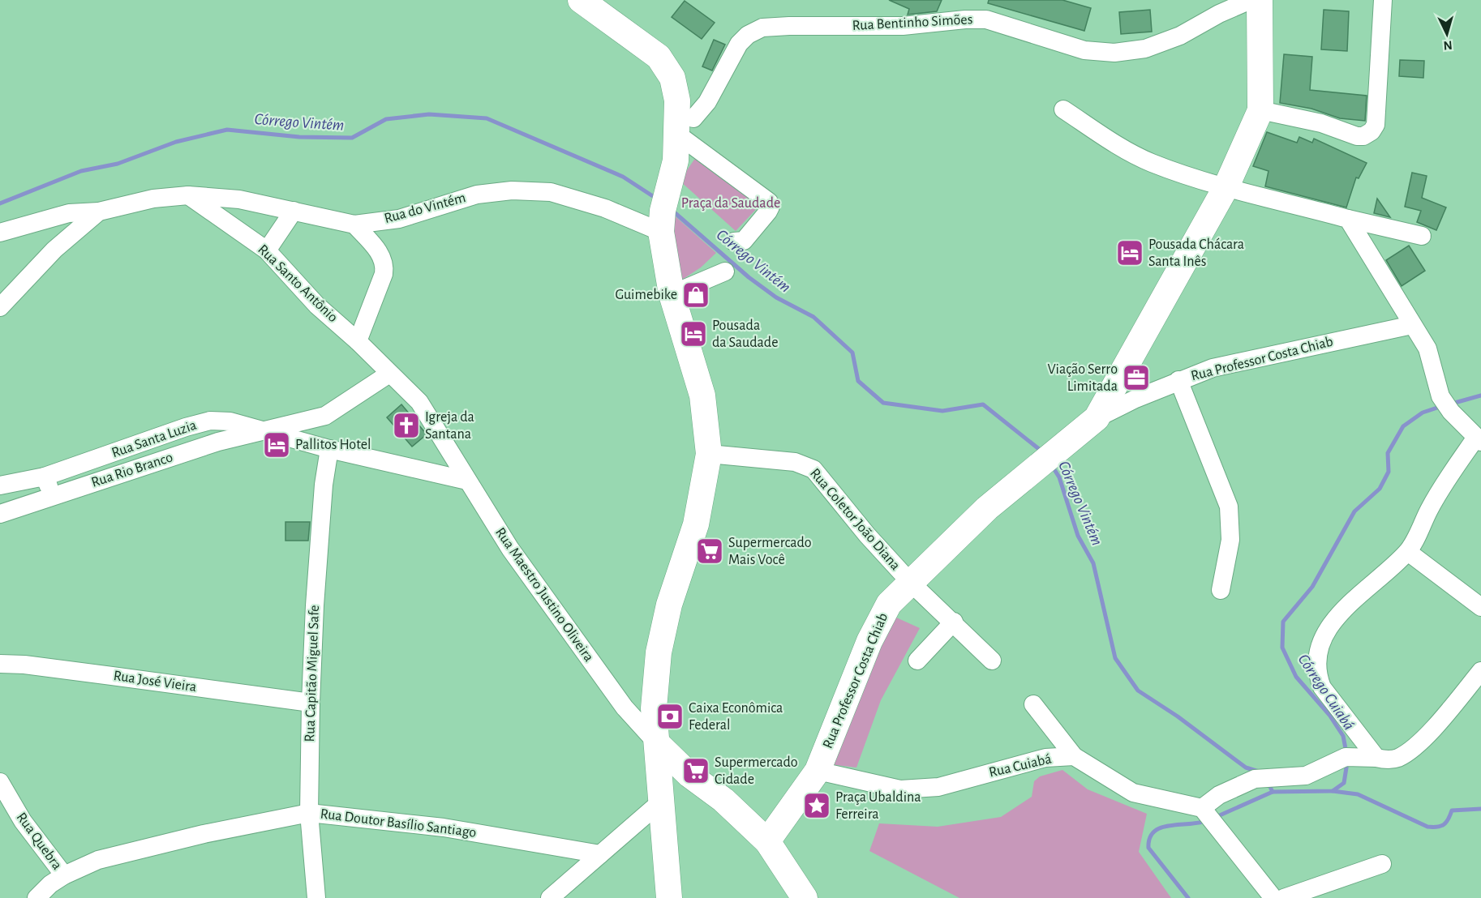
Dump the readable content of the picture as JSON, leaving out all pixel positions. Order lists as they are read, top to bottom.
{
  "streets": {
    "street": [
      "Rua Bentinho Simões",
      "Rua do Vintém",
      "Rua Santo Antônio",
      "Rua Professor Costa Chiab",
      "Rua Santa Luzia",
      "Rua Rio Branco",
      "Rua Coletor João Diana",
      "Rua Maestro Justino Oliveira",
      "Rua Capitão Miguel Safe",
      "Rua José Vieira",
      "Rua Cuiabá",
      "Rua Doutor Basílio Santiago",
      "Rua Quebra"
    ]
  },
  "crossings": [
    ["Rua do Vintém", "Rua Santo Antônio"],
    ["Rua Santo Antônio", "Rua Rio Branco"],
    ["Rua Santo Antônio", "Rua Maestro Justino Oliveira"],
    ["Rua Professor Costa Chiab", "Rua Coletor João Diana"],
    ["Rua Professor Costa Chiab", "Rua Cuiabá"],
    ["Rua Santa Luzia", "Rua Rio Branco"],
    ["Rua Santa Luzia", "Rua Maestro Justino Oliveira"],
    ["Rua Santa Luzia", "Rua Capitão Miguel Safe"],
    ["Rua Rio Branco", "Rua Maestro Justino Oliveira"],
    ["Rua Capitão Miguel Safe", "Rua José Vieira"],
    ["Rua Capitão Miguel Safe", "Rua Doutor Basílio Santiago"],
    ["Rua Doutor Basílio Santiago", "Rua Quebra"]
  ],
  "water": ["Córrego Vintém", "Córrego Cuiabá"],
  "parks": ["Praça da Saudade"],
  "places": {
    "hotel": ["Pousada Chácara Santa Inês", "Pousada da Saudade", "Pallitos Hotel"],
    "shop": ["Guimebike"],
    "office": ["Viação Serro Limitada"],
    "church": ["Igreja da Santana"],
    "supermarket": ["Supermercado Mais Você", "Supermercado Cidade"],
    "bank": ["Caixa Econômica Federal"],
    "place": ["Praça Ubaldina Ferreira"]
  },
  "north": "bottom"
}
